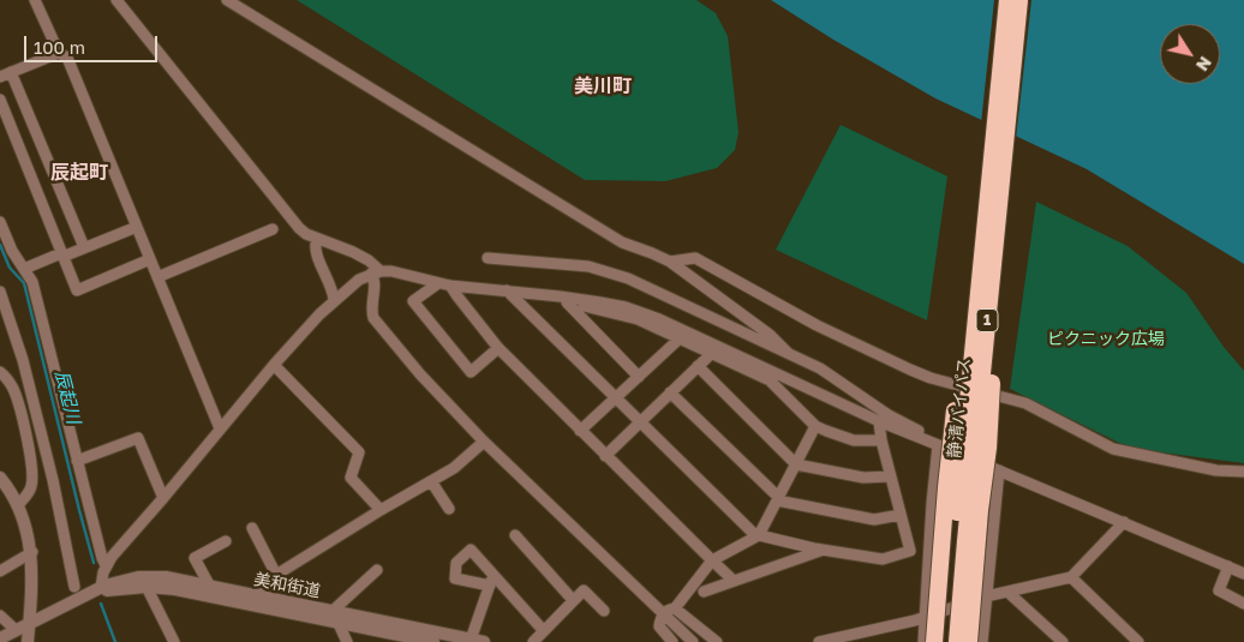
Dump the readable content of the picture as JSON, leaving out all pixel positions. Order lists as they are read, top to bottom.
{
  "streets": {
    "highway": ["1", "静清バイパス"],
    "street": ["美和街道"]
  },
  "districts": ["美川町", "辰起町"],
  "water": ["辰起川"],
  "parks": ["ピクニック広場"],
  "scale_bar": "100 m",
  "north": "bottom right"
}
